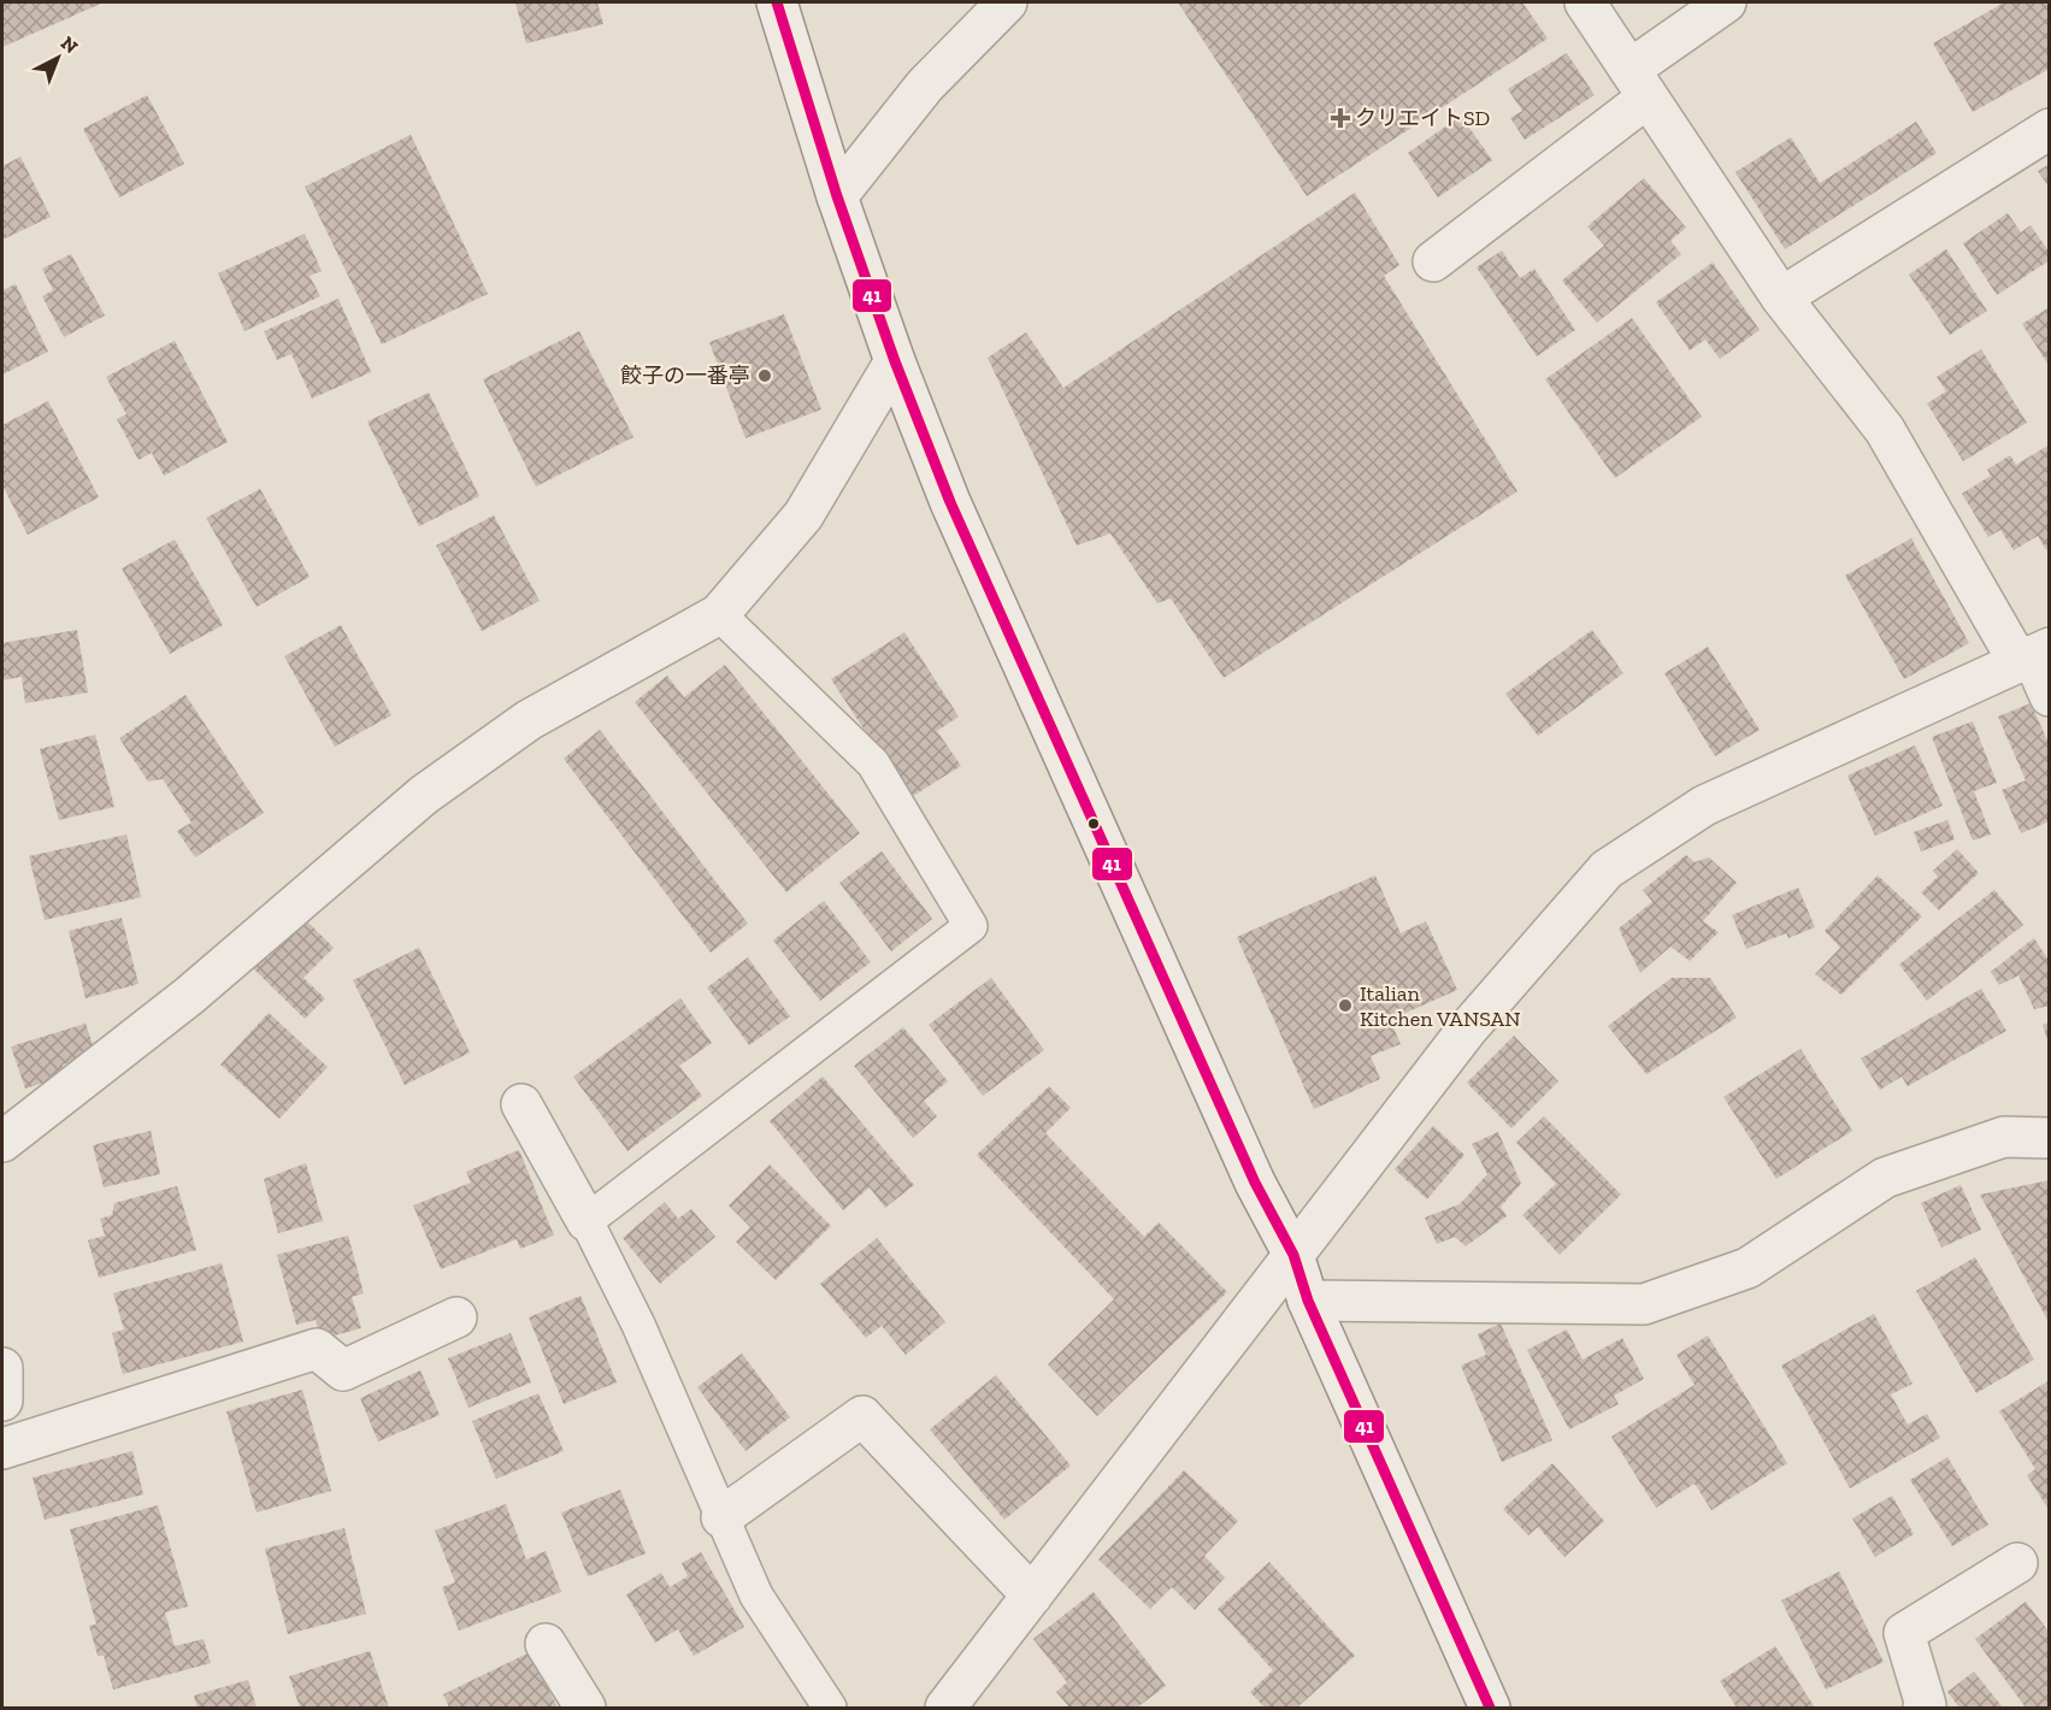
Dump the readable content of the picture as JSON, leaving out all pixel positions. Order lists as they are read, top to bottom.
{
  "places": {
    "health": ["クリエイトSD"],
    "other": ["餃子の一番亭", "Italian Kitchen VANSAN"]
  },
  "lines": ["transit line 41"],
  "north": "top right"
}
